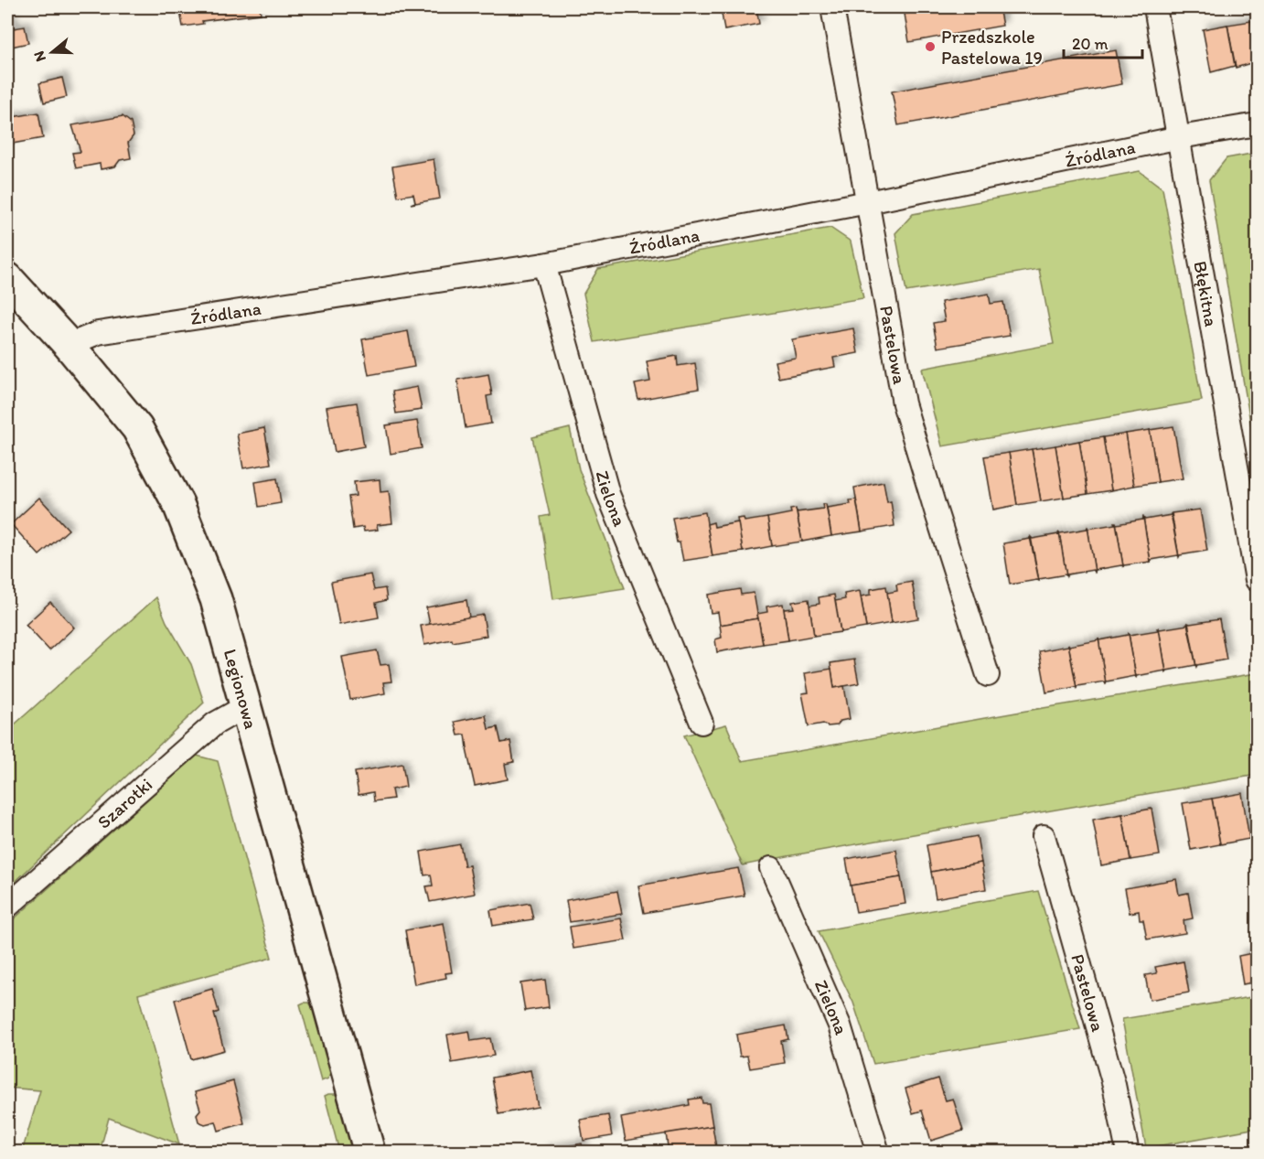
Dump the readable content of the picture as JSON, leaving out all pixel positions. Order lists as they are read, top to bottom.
{
  "streets": {
    "main road": ["Legionowa"],
    "street": [
      "Źródlana",
      "Błękitna",
      "Pastelowa",
      "Zielona",
      "Szarotki"
    ]
  },
  "crossings": [
    ["Źródlana", "Błękitna"],
    ["Źródlana", "Pastelowa"],
    ["Źródlana", "Zielona"],
    ["Źródlana", "Legionowa"],
    ["Legionowa", "Szarotki"]
  ],
  "places": ["Przedszkole Pastelowa 19"],
  "scale_bar": "20 m",
  "north": "left"
}
